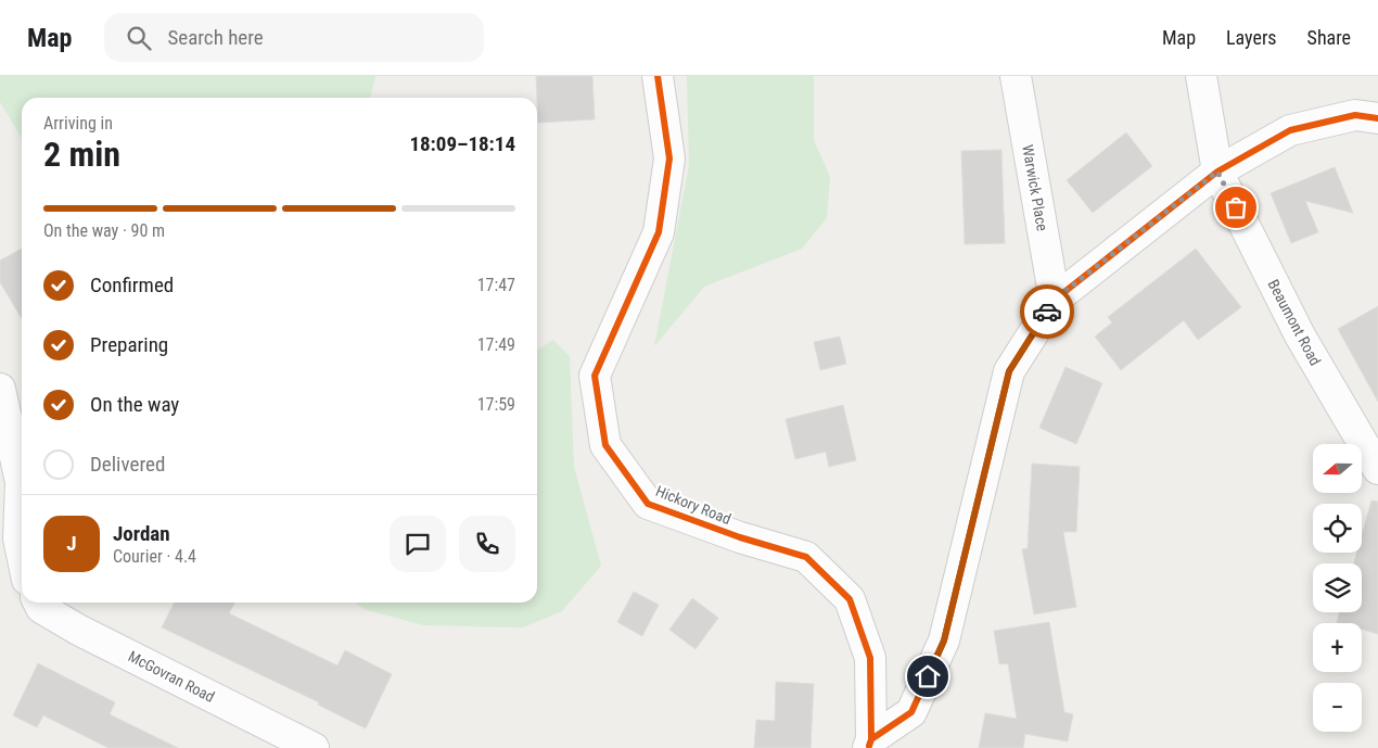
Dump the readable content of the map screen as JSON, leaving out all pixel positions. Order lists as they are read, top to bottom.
{
  "streets": {
    "street": [
      "Warwick Place",
      "Beaumont Road",
      "Hickory Road",
      "McGovran Road"
    ]
  },
  "north": "left",
  "page": {
    "header": "Map",
    "search": "Search here",
    "nav": ["Map", "Layers", "Share"],
    "heading": ["2 min", "Arriving in", "18:09–18:14"],
    "panel": ["Jordan", "Courier · 4.4"],
    "bar": "On the way · 90 m",
    "list": [
      ["Confirmed", "17:47"],
      ["Preparing", "17:49"],
      ["On the way", "17:59"],
      "Delivered"
    ],
    "map_buttons": ["+", "−"],
    "round": "J"
  }
}
